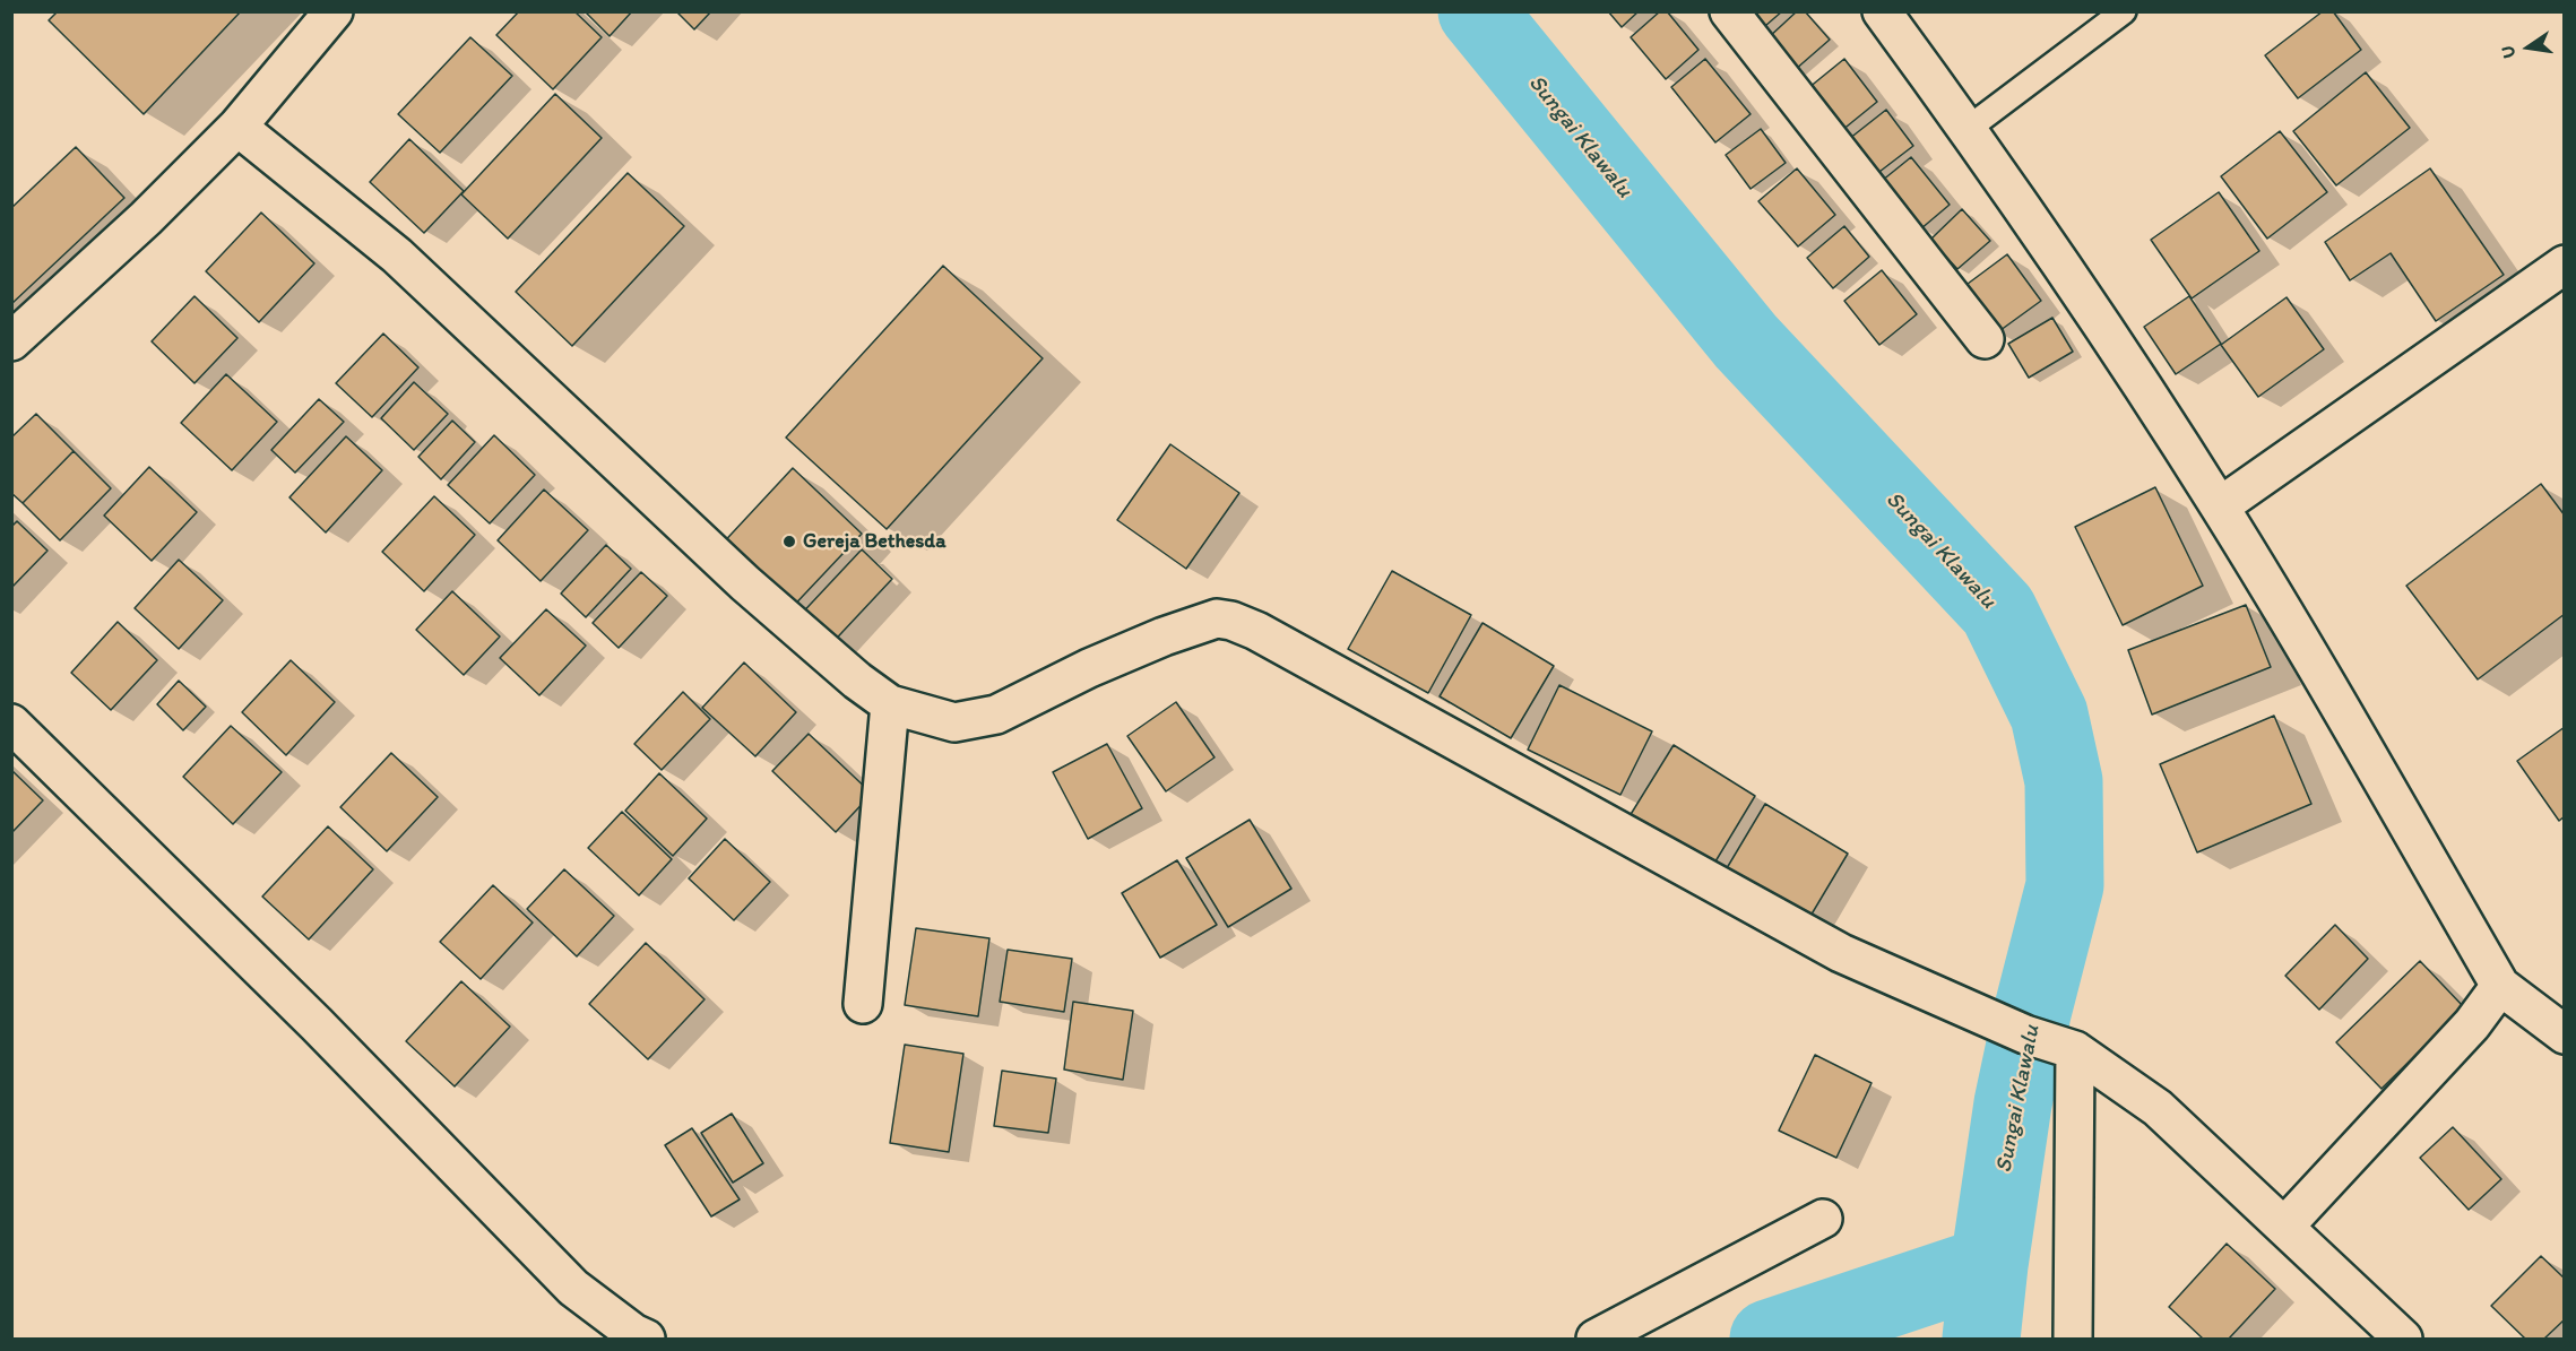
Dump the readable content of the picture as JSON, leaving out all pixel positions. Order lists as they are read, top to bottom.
{
  "water": ["Sungai Klawalu"],
  "places": ["Gereja Bethesda"],
  "north": "left"
}
